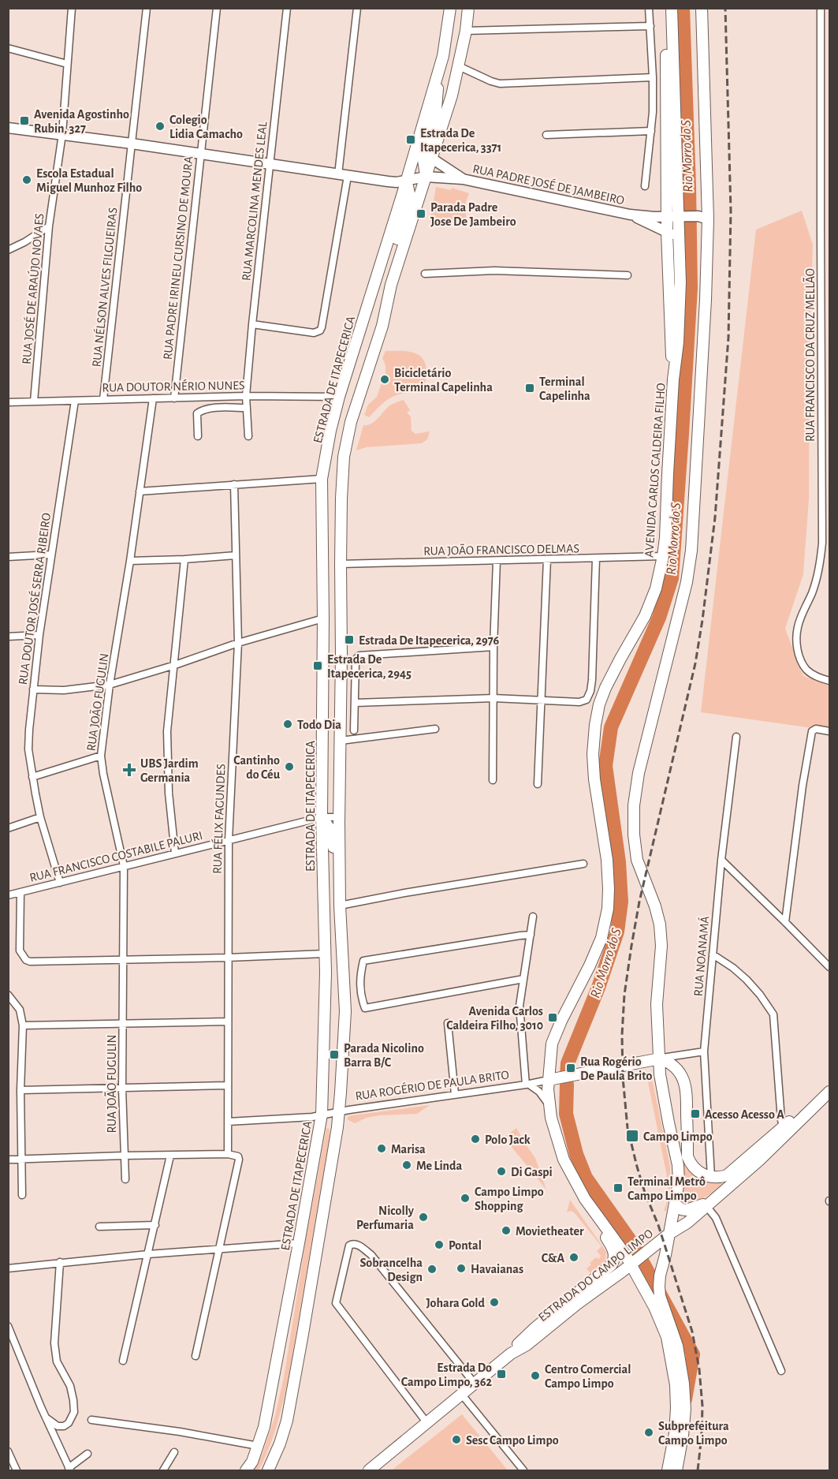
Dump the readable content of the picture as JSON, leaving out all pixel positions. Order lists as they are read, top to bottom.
{
  "streets": {
    "main road": [
      "RUA PADRE JOSÉ DE JAMBEIRO",
      "ESTRADA DE ITAPECERICA",
      "AVENIDA CARLOS CALDEIRA FILHO",
      "RUA ROGÉRIO DE PAULA BRITO",
      "ESTRADA DO CAMPO LIMPO"
    ],
    "street": [
      "RUA MARCOLINA MENDES LEAL",
      "RUA PADRE IRINEU CURSINO DE MOURA",
      "RUA NÉLSON ALVES FILGUEIRAS",
      "RUA JOSÉ DE ARAÚJO NOVAES",
      "RUA FRANCISCO DA CRUZ MELLÃO",
      "RUA DOUTOR NÉRIO NUNES",
      "RUA JOÃO FRANCISCO DELMAS",
      "RUA DOUTOR JOSÉ SERRA RIBEIRO",
      "RUA JOÃO FUGULIN",
      "RUA FÉLIX FAGUNDES",
      "RUA FRANCISCO COSTABILE PALURI",
      "RUA NOANAMÁ"
    ]
  },
  "crossings": [
    ["RUA PADRE JOSÉ DE JAMBEIRO", "RUA MARCOLINA MENDES LEAL"],
    ["RUA PADRE JOSÉ DE JAMBEIRO", "RUA PADRE IRINEU CURSINO DE MOURA"],
    ["RUA PADRE JOSÉ DE JAMBEIRO", "RUA NÉLSON ALVES FILGUEIRAS"],
    ["RUA PADRE JOSÉ DE JAMBEIRO", "RUA JOSÉ DE ARAÚJO NOVAES"],
    ["RUA PADRE JOSÉ DE JAMBEIRO", "ESTRADA DE ITAPECERICA"],
    ["RUA PADRE JOSÉ DE JAMBEIRO", "AVENIDA CARLOS CALDEIRA FILHO"],
    ["RUA MARCOLINA MENDES LEAL", "RUA DOUTOR NÉRIO NUNES"],
    ["RUA PADRE IRINEU CURSINO DE MOURA", "RUA DOUTOR NÉRIO NUNES"],
    ["RUA NÉLSON ALVES FILGUEIRAS", "RUA DOUTOR NÉRIO NUNES"],
    ["RUA JOSÉ DE ARAÚJO NOVAES", "RUA DOUTOR NÉRIO NUNES"],
    ["ESTRADA DE ITAPECERICA", "RUA DOUTOR NÉRIO NUNES"],
    ["ESTRADA DE ITAPECERICA", "RUA FRANCISCO COSTABILE PALURI"],
    ["ESTRADA DE ITAPECERICA", "RUA ROGÉRIO DE PAULA BRITO"],
    ["RUA DOUTOR NÉRIO NUNES", "RUA DOUTOR JOSÉ SERRA RIBEIRO"],
    ["RUA DOUTOR NÉRIO NUNES", "RUA JOÃO FUGULIN"],
    ["AVENIDA CARLOS CALDEIRA FILHO", "RUA JOÃO FRANCISCO DELMAS"],
    ["AVENIDA CARLOS CALDEIRA FILHO", "RUA ROGÉRIO DE PAULA BRITO"],
    ["AVENIDA CARLOS CALDEIRA FILHO", "ESTRADA DO CAMPO LIMPO"],
    ["RUA DOUTOR JOSÉ SERRA RIBEIRO", "RUA FRANCISCO COSTABILE PALURI"],
    ["RUA JOÃO FUGULIN", "RUA FRANCISCO COSTABILE PALURI"],
    ["RUA FÉLIX FAGUNDES", "RUA FRANCISCO COSTABILE PALURI"],
    ["RUA FÉLIX FAGUNDES", "RUA ROGÉRIO DE PAULA BRITO"],
    ["RUA NOANAMÁ", "RUA ROGÉRIO DE PAULA BRITO"]
  ],
  "water": ["Rio Morro do S"],
  "places": {
    "transit": [
      "Avenida Agostinho Rubin, 327",
      "Estrada De Itapecerica, 3371",
      "Parada Padre Jose De Jambeiro",
      "Terminal Capelinha",
      "Estrada De Itapecerica, 2976",
      "Estrada De Itapecerica, 2945",
      "Avenida Carlos Caldeira Filho, 3010",
      "Parada Nicolino Barra B/C",
      "Rua Rogério De Paula Brito",
      "Acesso Acesso A",
      "Campo Limpo",
      "Terminal Metrô Campo Limpo",
      "Estrada Do Campo Limpo, 362"
    ],
    "other": [
      "Colegio Lidia Camacho",
      "Escola Estadual Miguel Munhoz Filho",
      "Bicicletário Terminal Capelinha",
      "Todo Dia",
      "Cantinho do Céu",
      "Polo Jack",
      "Marisa",
      "Me Linda",
      "Di Gaspi",
      "Campo Limpo Shopping",
      "Nicolly Perfumaria",
      "Movietheater",
      "Pontal",
      "C&A",
      "Havaianas",
      "Sobrancelha Design",
      "Johara Gold",
      "Centro Comercial Campo Limpo",
      "Subprefeitura Campo Limpo",
      "Sesc Campo Limpo"
    ],
    "health": ["UBS Jardim Germania"]
  }
}
